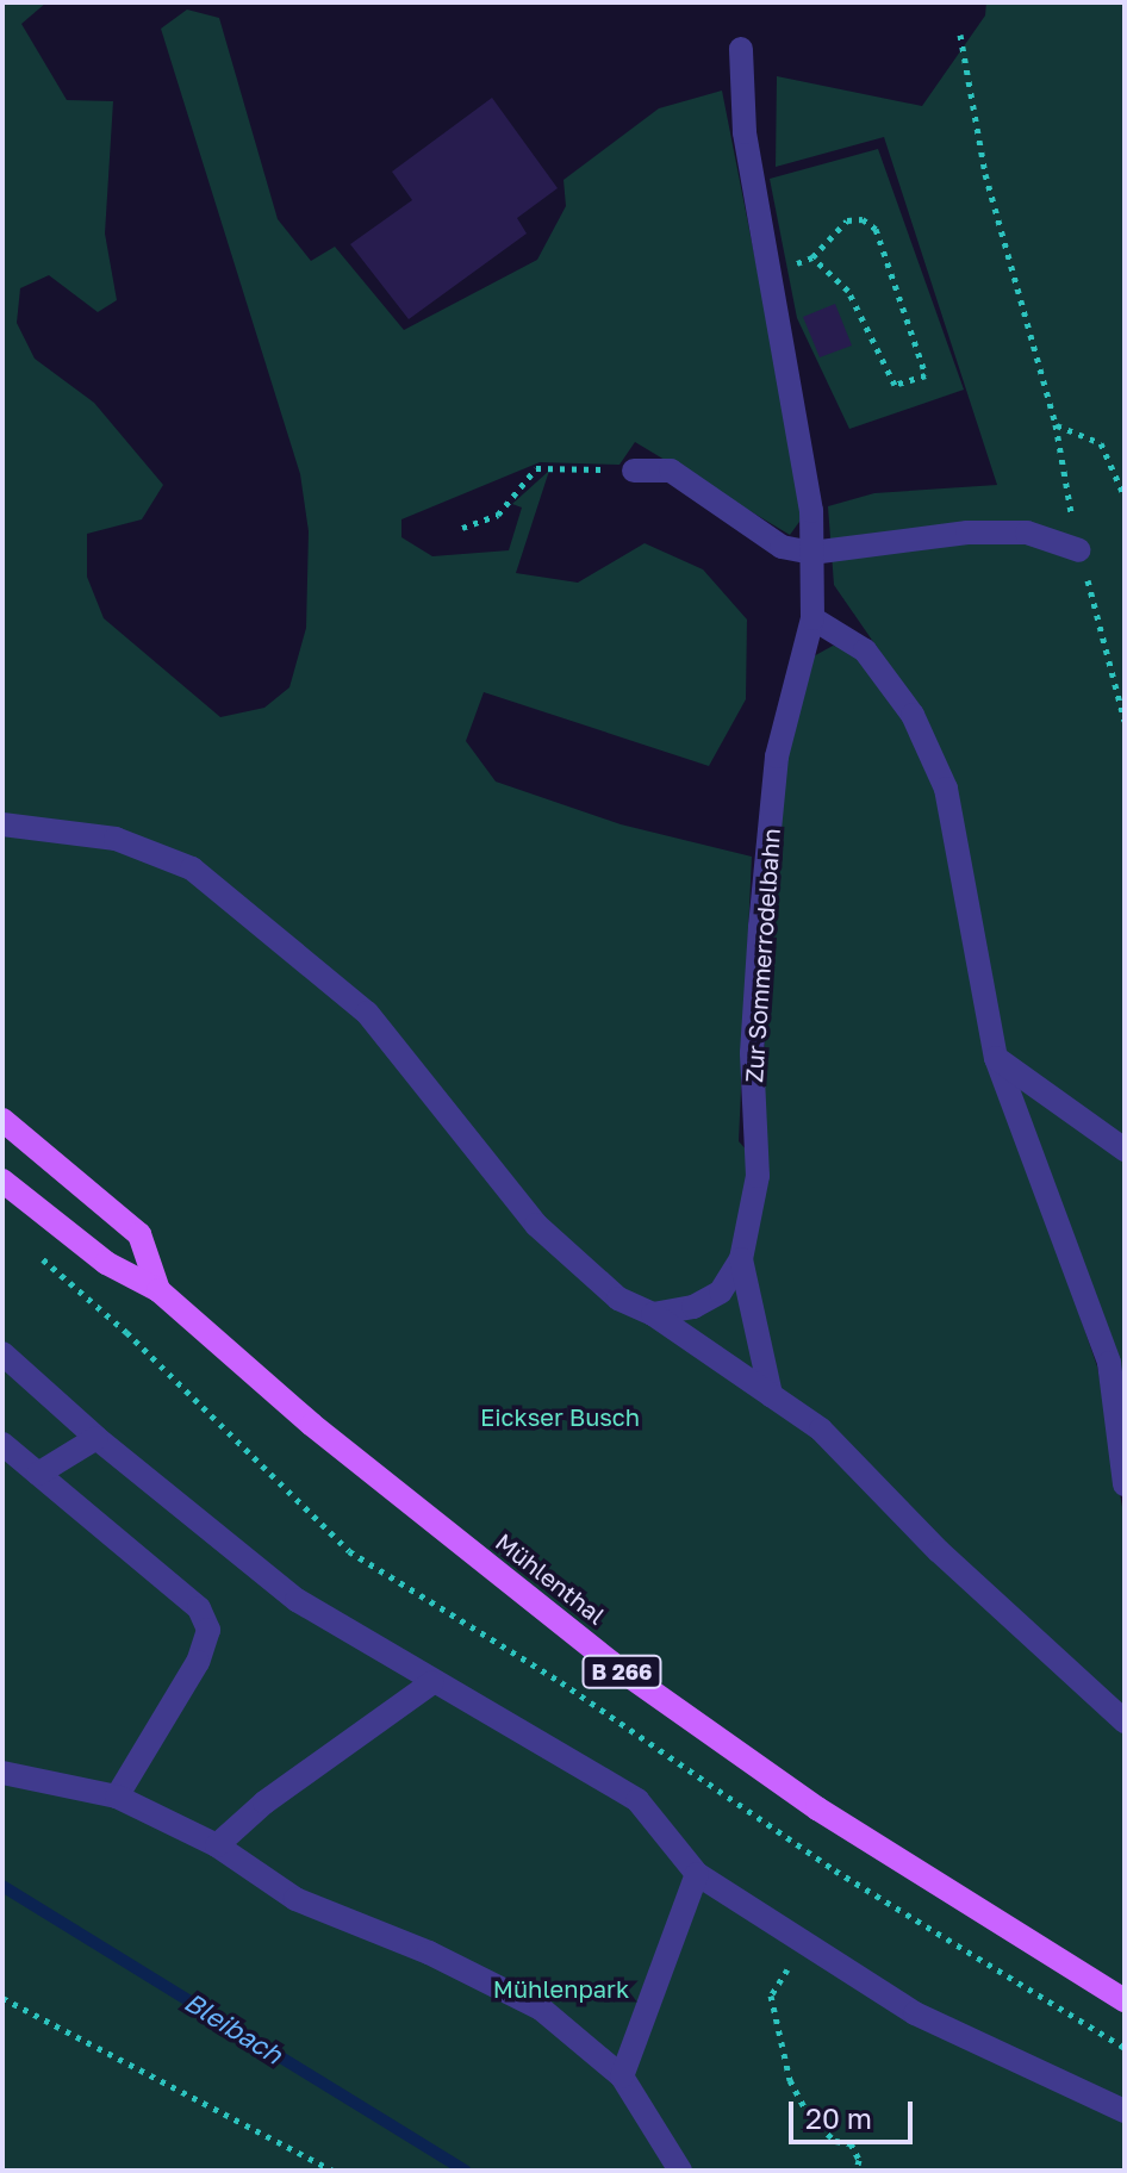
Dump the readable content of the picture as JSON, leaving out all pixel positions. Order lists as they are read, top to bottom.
{
  "streets": {
    "main road": ["Mühlenthal", "B 266"],
    "lane": ["Zur Sommerrodelbahn"]
  },
  "water": ["Bleibach"],
  "parks": ["Eickser Busch", "Mühlenpark"],
  "scale_bar": "20 m"
}
